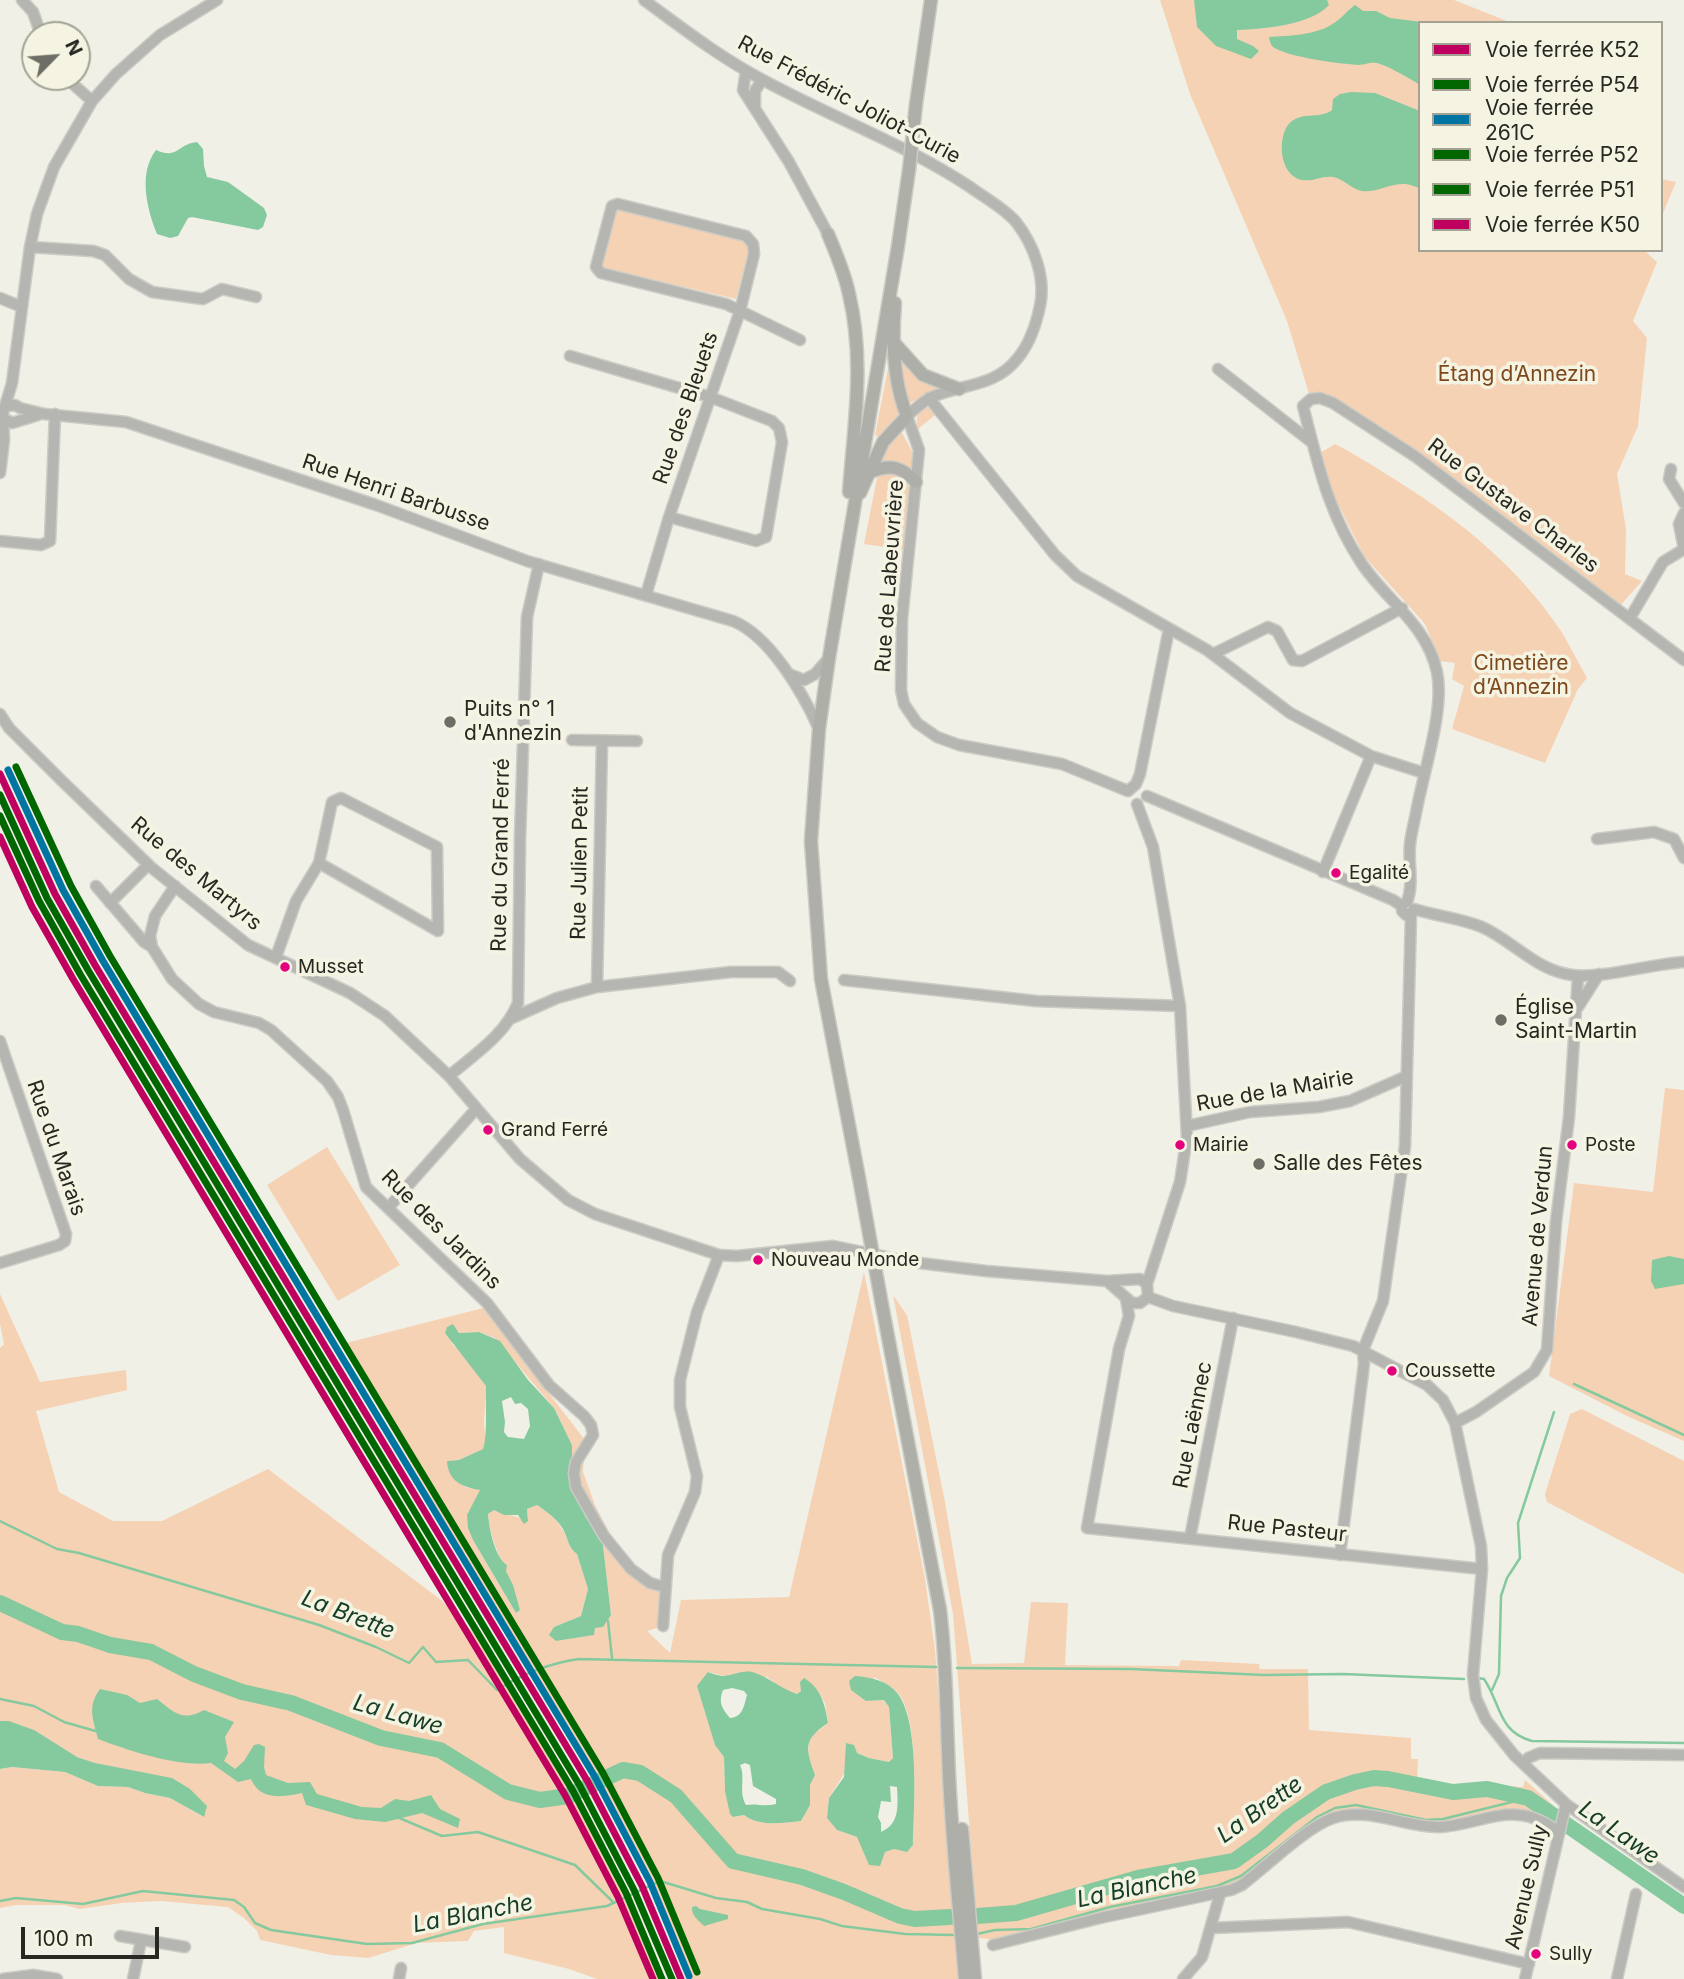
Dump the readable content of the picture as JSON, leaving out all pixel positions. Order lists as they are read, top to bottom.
{
  "streets": {
    "street": [
      "Rue Frédéric Joliot-Curie",
      "Rue des Bleuets",
      "Rue Henri Barbusse",
      "Rue Gustave Charles",
      "Rue de Labeuvrière",
      "Rue du Grand Ferré",
      "Rue Julien Petit",
      "Rue des Martyrs",
      "Rue de la Mairie",
      "Rue du Marais",
      "Rue des Jardins",
      "Avenue de Verdun",
      "Rue Laënnec",
      "Rue Pasteur",
      "Avenue Sully"
    ]
  },
  "crossings": [
    ["Rue Frédéric Joliot-Curie", "Rue de Labeuvrière"],
    ["Rue des Bleuets", "Rue Henri Barbusse"],
    ["Rue Henri Barbusse", "Rue du Grand Ferré"],
    ["Rue Laënnec", "Rue Pasteur"]
  ],
  "water": ["La Brette", "La Lawe", "La Blanche"],
  "parks": ["Étang d’Annezin", "Cimetière d’Annezin"],
  "places": [
    "Puits n° 1 d'Annezin",
    "Egalité",
    "Musset",
    "Église Saint-Martin",
    "Grand Ferré",
    "Mairie",
    "Poste",
    "Salle des Fêtes",
    "Nouveau Monde",
    "Coussette",
    "Sully"
  ],
  "lines": [
    "rail line P51",
    "rail line 261C",
    "rail line K52",
    "rail line P54",
    "rail line P52",
    "rail line K50"
  ],
  "legend": [
    "Voie ferrée K52",
    "Voie ferrée P54",
    "Voie ferrée 261C",
    "Voie ferrée P52",
    "Voie ferrée P51",
    "Voie ferrée K50"
  ],
  "scale_bar": "100 m",
  "north": "top right"
}
